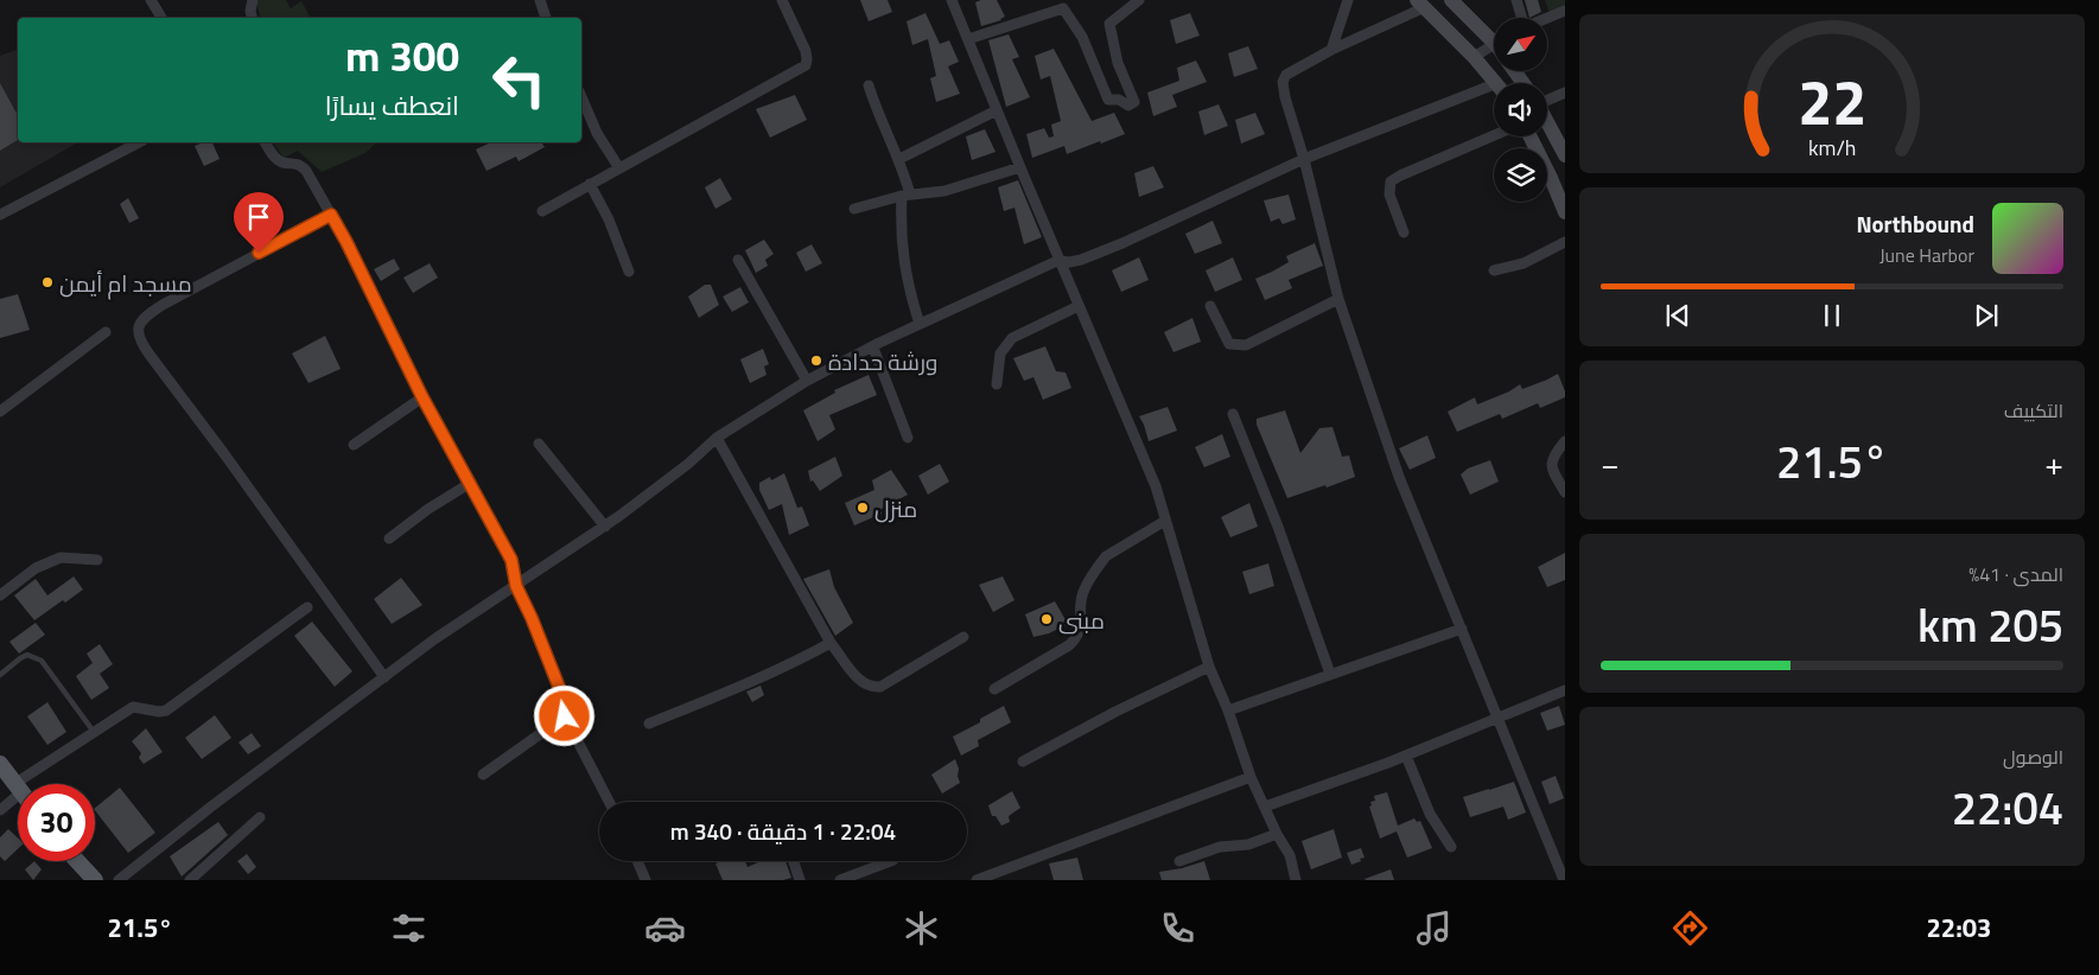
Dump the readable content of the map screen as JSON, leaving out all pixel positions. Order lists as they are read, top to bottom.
{
  "places": [
    "مسجد ام أيمن",
    "ورشة حدادة",
    "منزل",
    "مبنى"
  ],
  "north": "top right",
  "page": {
    "turn": ["300 m", "انعطف يسارًا"],
    "song": ["Northbound", "June Harbor"],
    "tile": [
      "التكييف",
      ["المدى · 41%", "205 km"],
      ["الوصول", "22:04"]
    ],
    "heat": ["−", "21.5°", "+"],
    "limit": "30",
    "trip": "22:04 · 1 دقيقة · 340 m",
    "tabs": ["22:03", "21.5°"],
    "gauge": ["22", "km/h"]
  }
}
